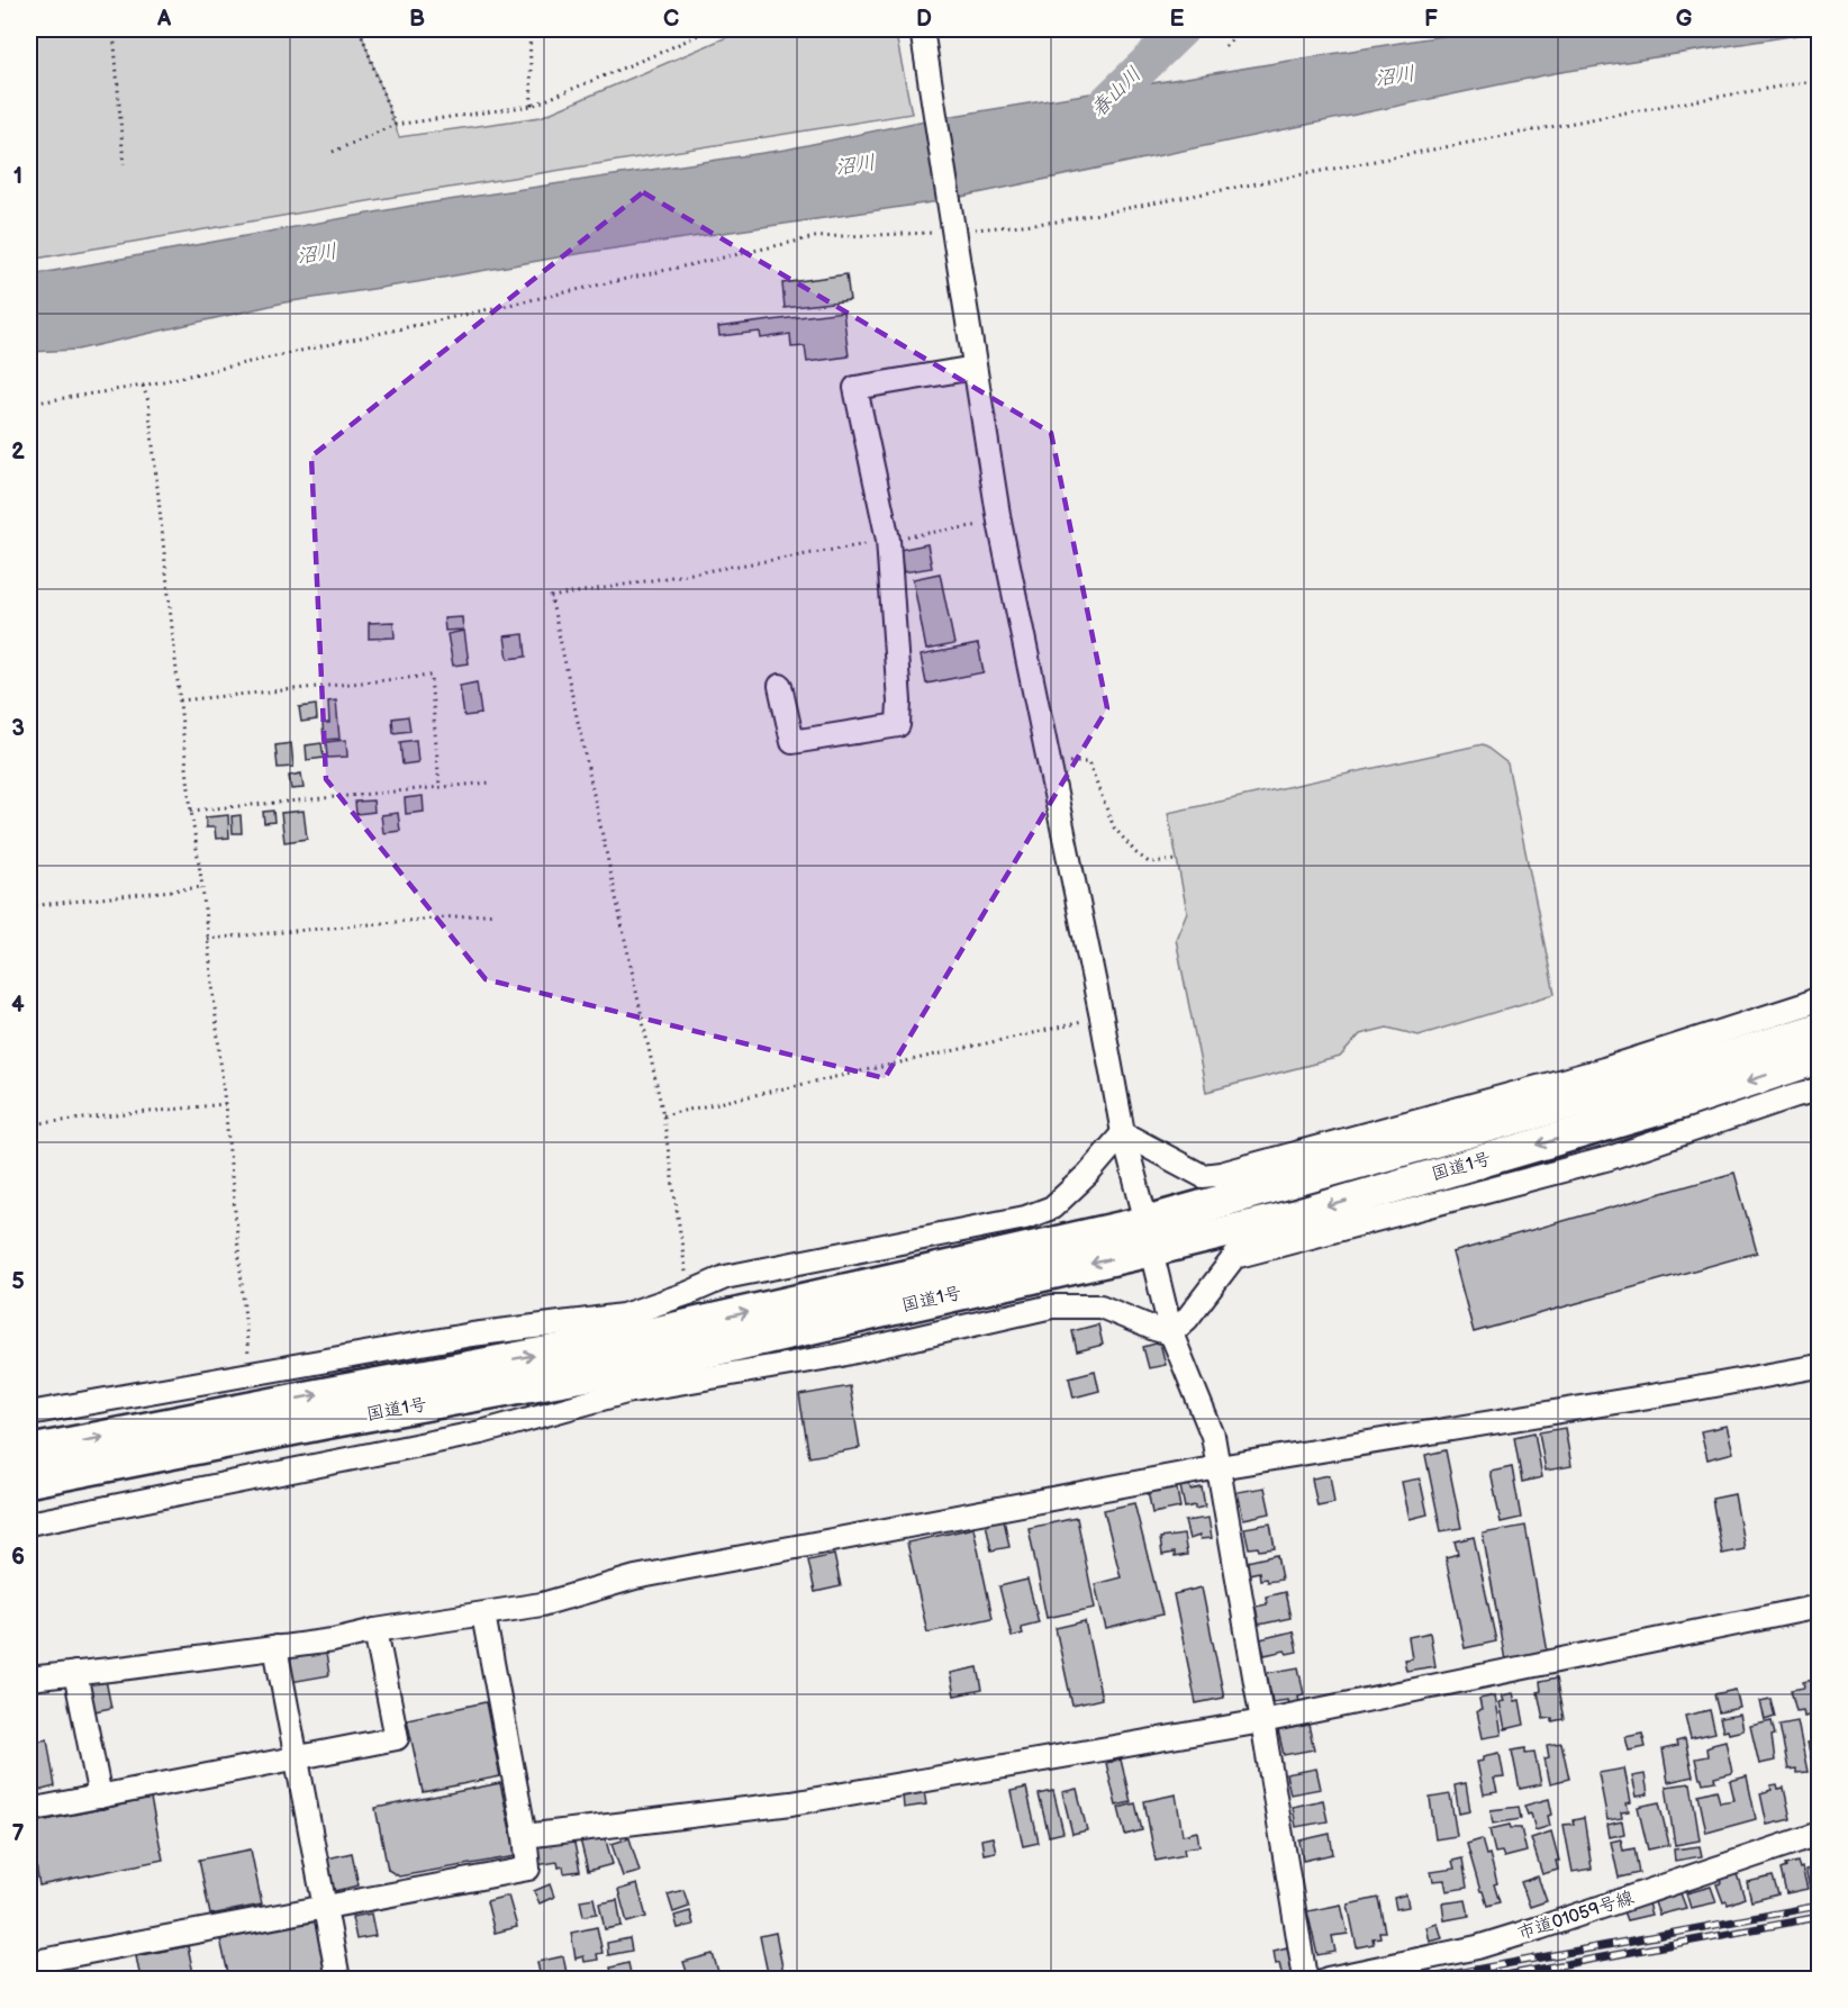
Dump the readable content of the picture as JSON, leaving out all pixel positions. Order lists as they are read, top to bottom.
{
  "streets": {
    "highway": ["国道1号"],
    "street": ["市道01059号線"]
  },
  "water": ["沼川", "春山川"],
  "grid": {
    "columns": [
      "A",
      "B",
      "C",
      "D",
      "E",
      "F",
      "G"
    ],
    "rows": [
      "1",
      "2",
      "3",
      "4",
      "5",
      "6",
      "7"
    ]
  }
}
